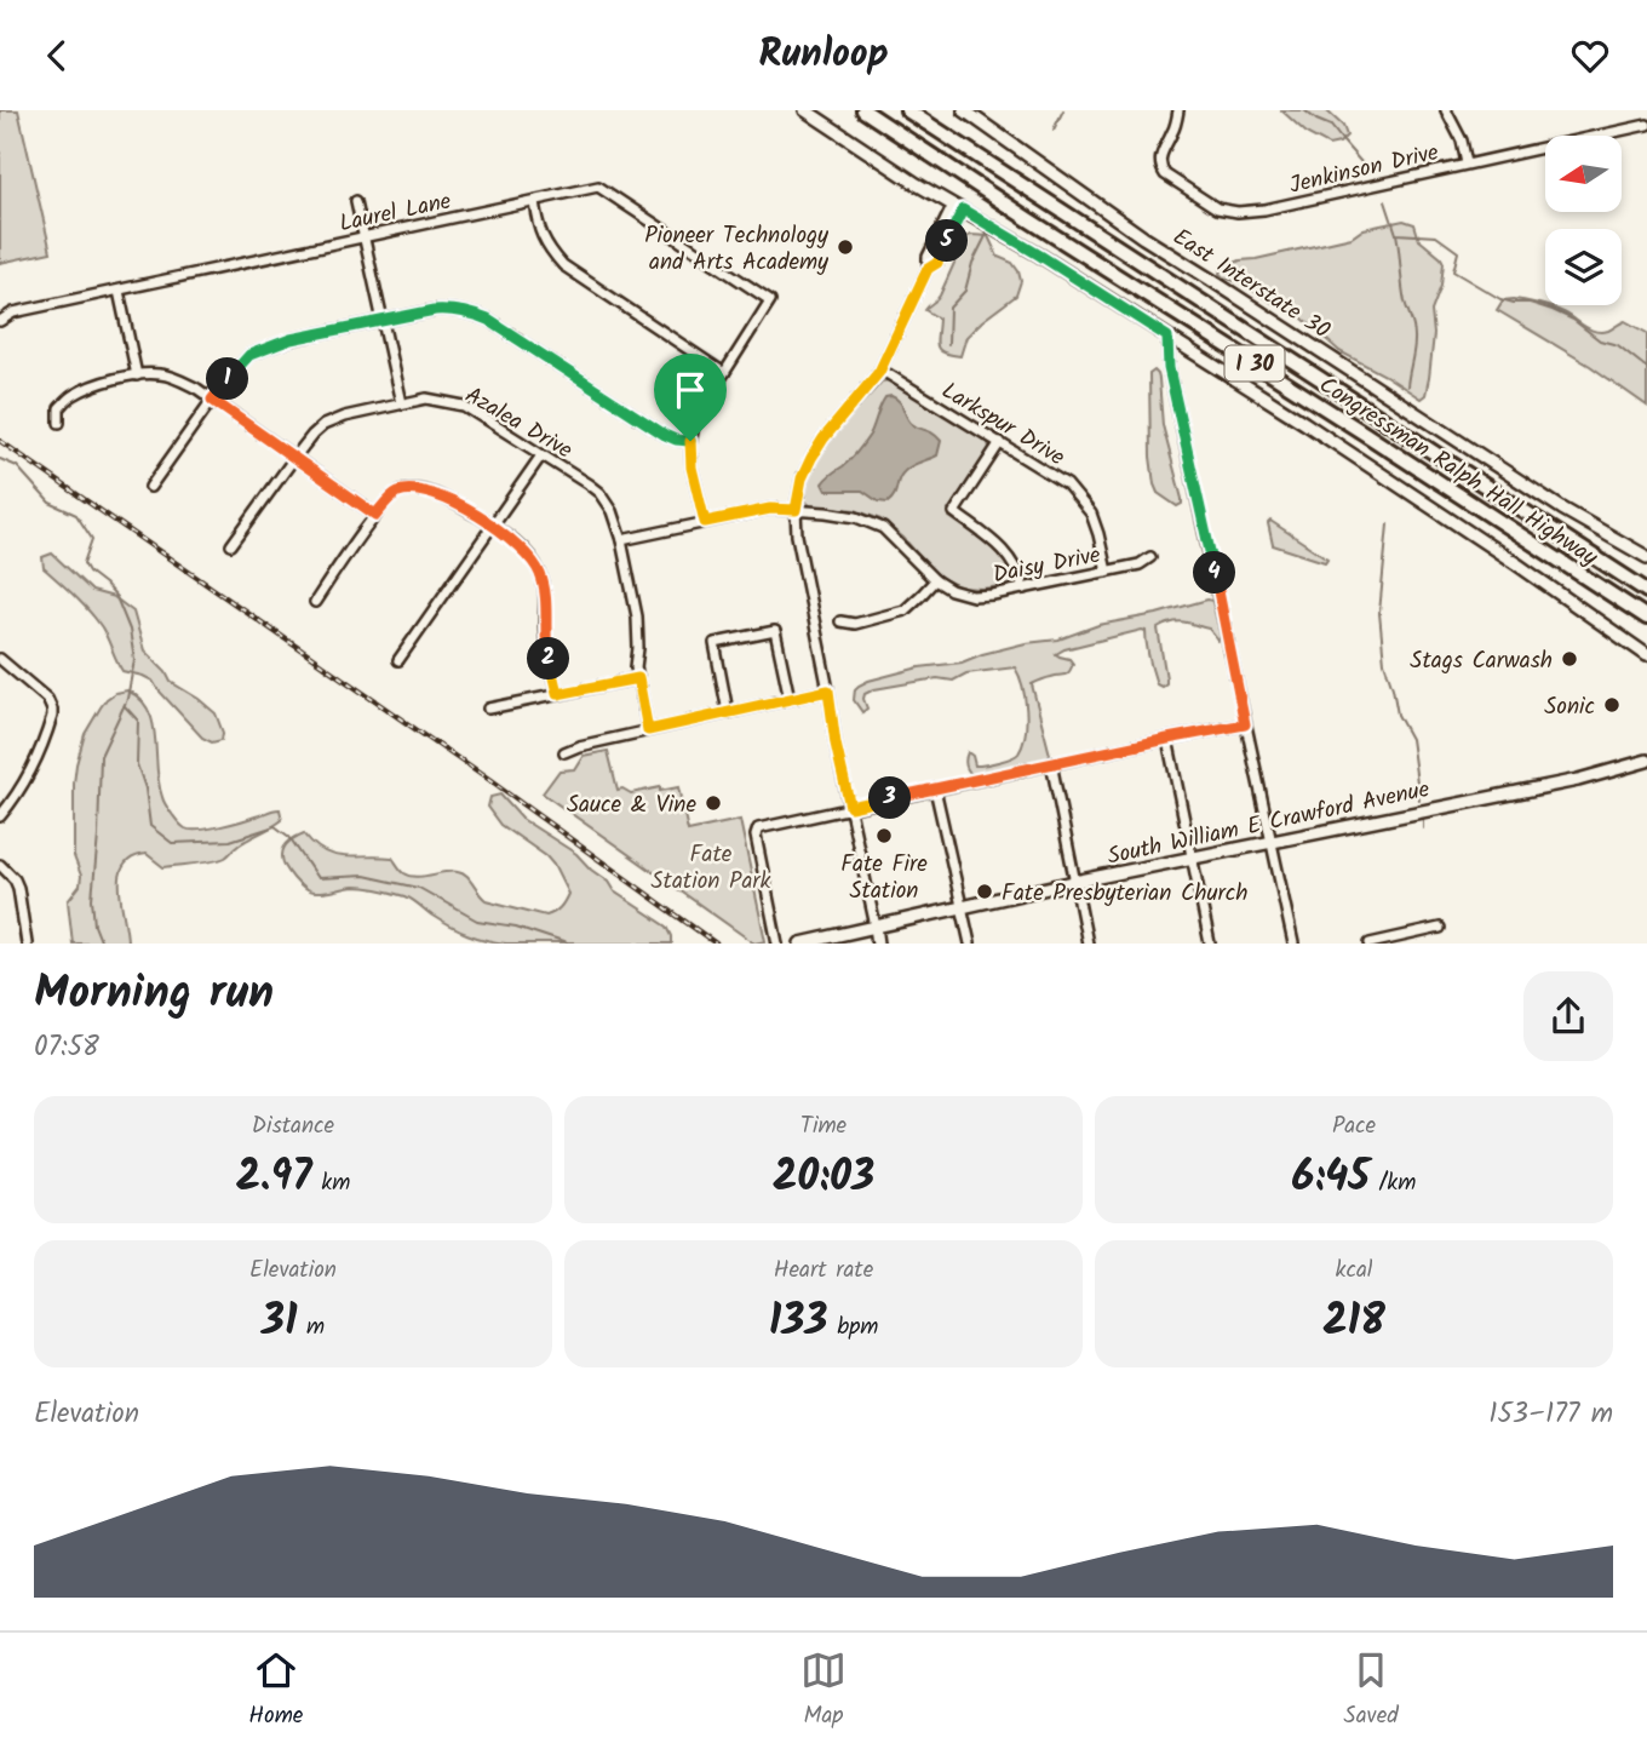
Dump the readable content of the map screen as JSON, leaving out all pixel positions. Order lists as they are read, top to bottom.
{
  "streets": {
    "highway": ["I 30", "Congressman Ralph Hall Highway"],
    "main road": ["East Interstate 30", "South William E Crawford Avenue"],
    "street": [
      "Jenkinson Drive",
      "Laurel Lane",
      "Azalea Drive",
      "Larkspur Drive",
      "Daisy Drive"
    ]
  },
  "crossings": [
    ["Azalea Drive", "Daisy Drive"],
    ["Larkspur Drive", "Daisy Drive"]
  ],
  "parks": ["Fate Station Park"],
  "places": [
    "Pioneer Technology and Arts Academy",
    "Stags Carwash",
    "Sonic",
    "Sauce & Vine",
    "Fate Fire Station",
    "Fate Presbyterian Church"
  ],
  "north": "left",
  "page": {
    "header": "Runloop",
    "pins": [
      "5",
      "1",
      "4",
      "2",
      "3"
    ],
    "heading": ["Morning run", "07:58"],
    "stats": [
      ["Distance", "2.97 km"],
      ["Time", "20:03"],
      ["Pace", "6:45 /km"],
      ["Elevation", "31 m"],
      ["Heart rate", "133 bpm"],
      ["kcal", "218"]
    ],
    "chart": ["Elevation", "153–177 m"],
    "tabs": ["Home", "Map", "Saved"]
  }
}
